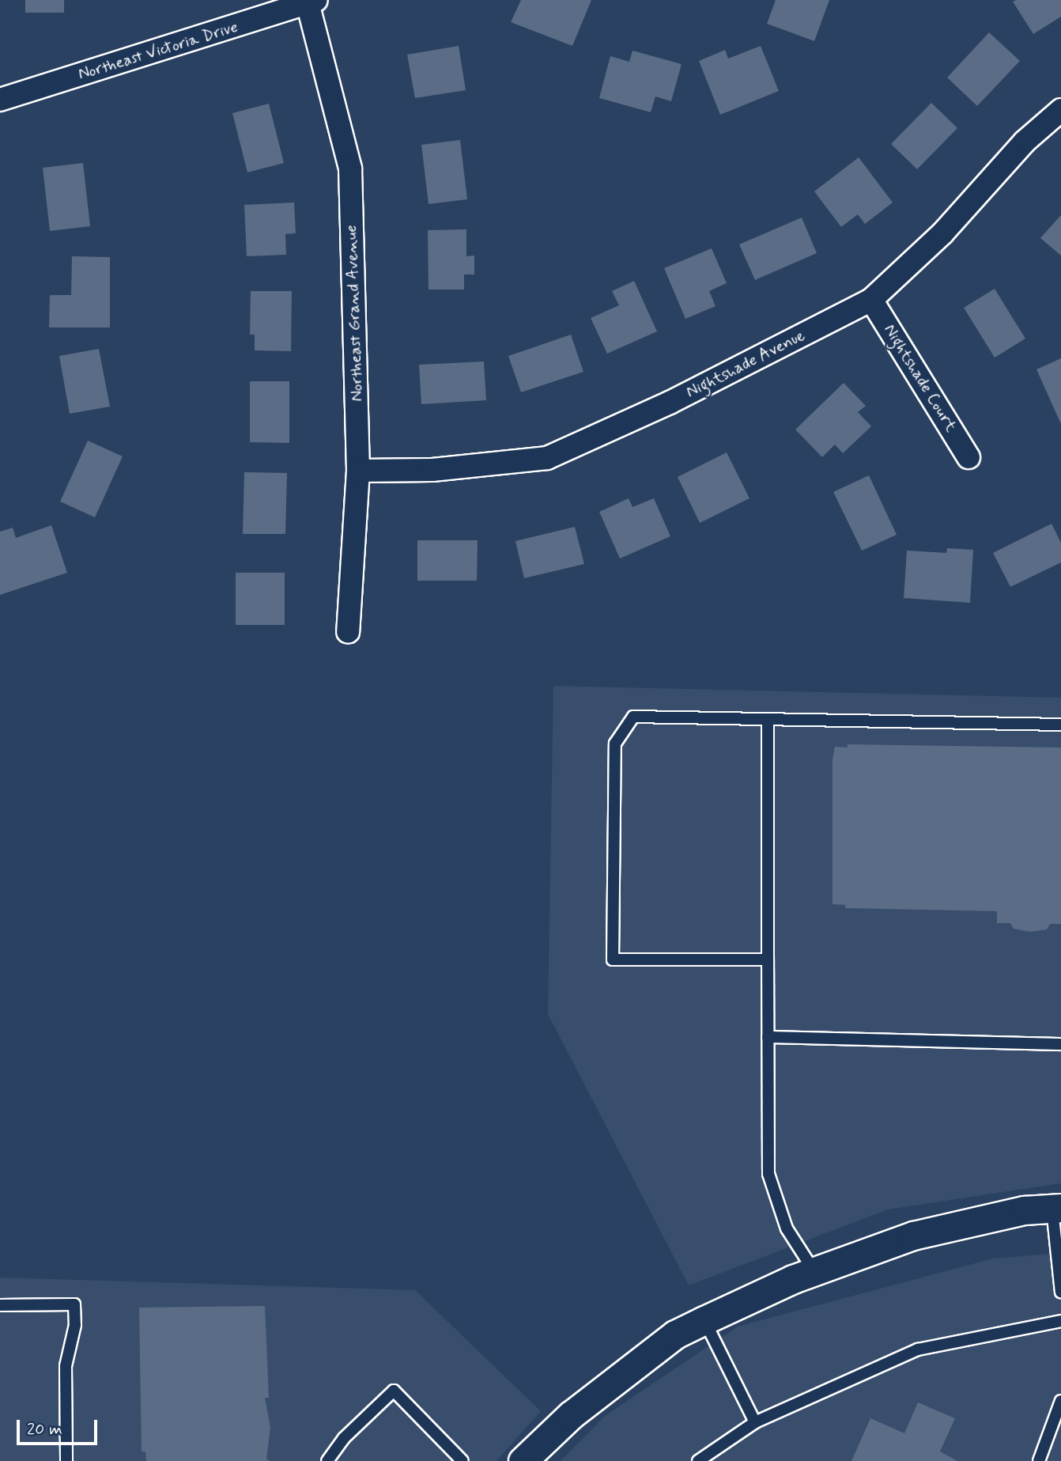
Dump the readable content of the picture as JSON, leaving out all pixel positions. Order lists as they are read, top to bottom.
{
  "streets": {
    "street": [
      "Northeast Victoria Drive",
      "Northeast Grand Avenue",
      "Nightshade Avenue",
      "Nightshade Court"
    ]
  },
  "crossings": [
    ["Northeast Victoria Drive", "Northeast Grand Avenue"],
    ["Northeast Grand Avenue", "Nightshade Avenue"],
    ["Nightshade Avenue", "Nightshade Court"]
  ],
  "scale_bar": "20 m"
}
